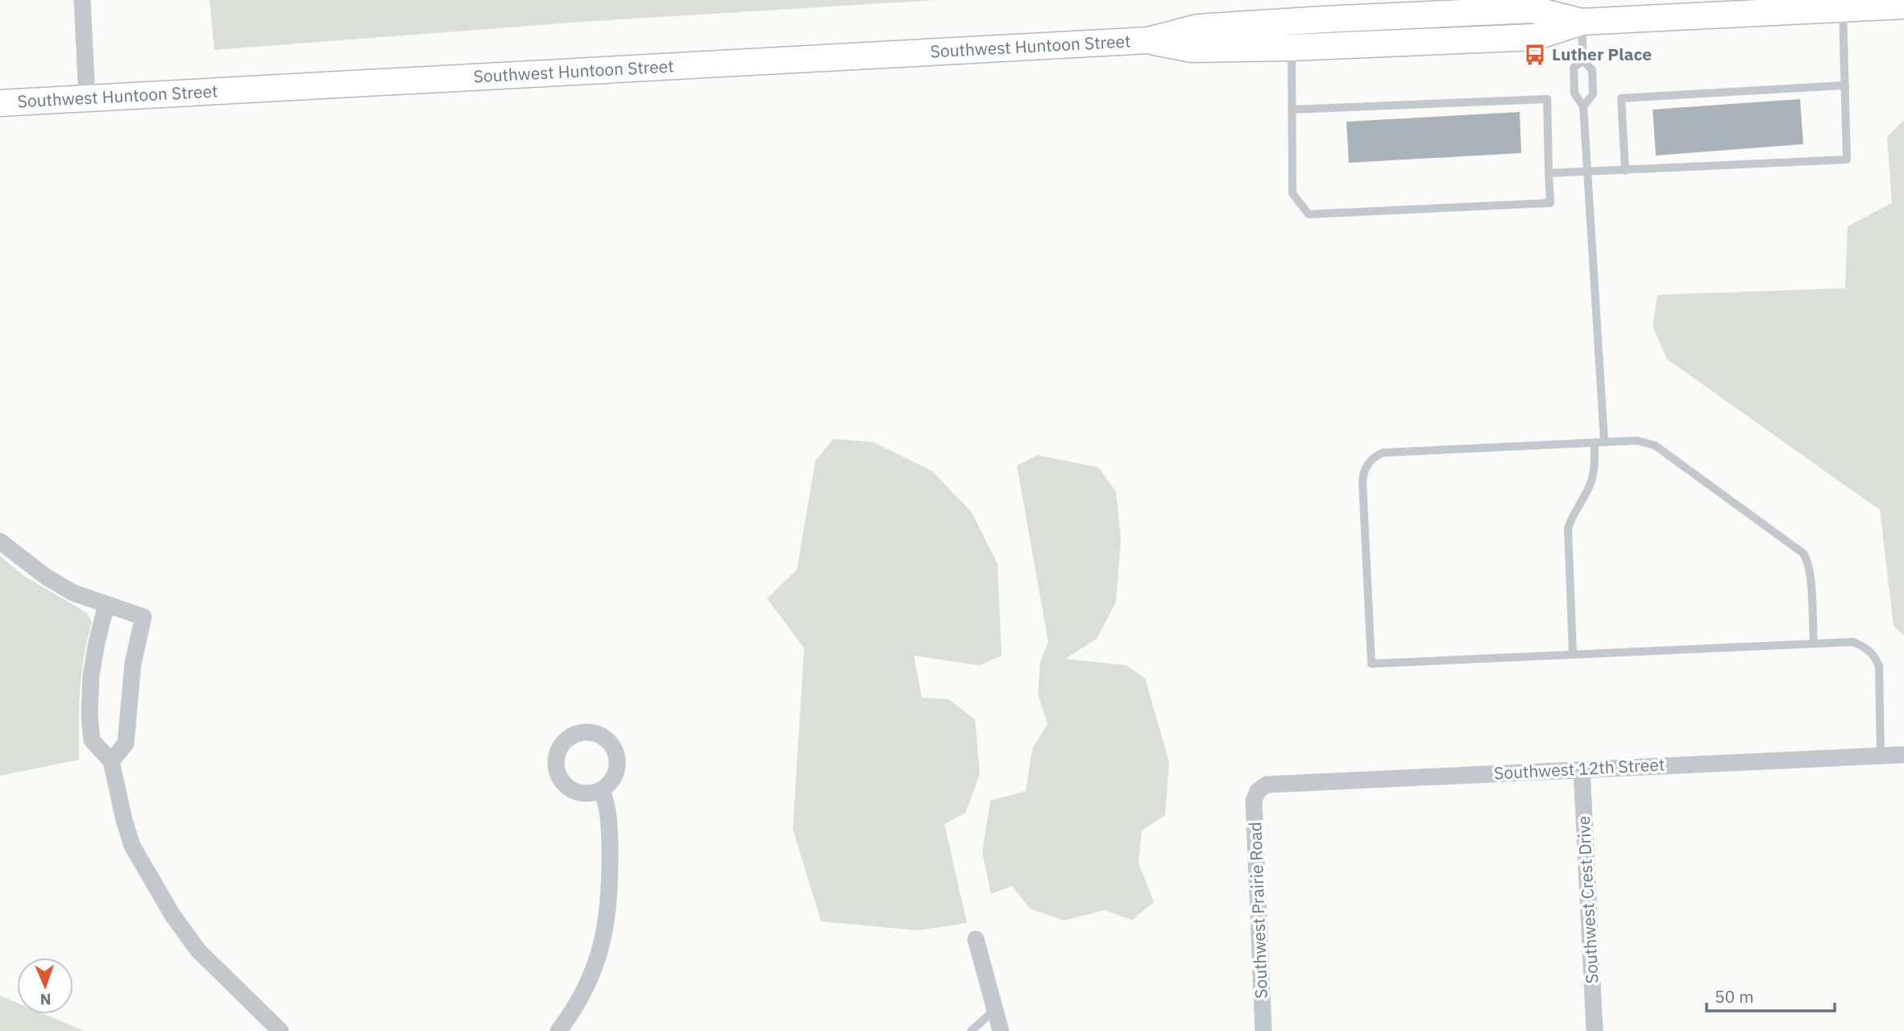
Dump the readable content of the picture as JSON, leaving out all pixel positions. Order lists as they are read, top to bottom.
{
  "streets": {
    "main road": ["Southwest Huntoon Street"],
    "street": ["Southwest 12th Street", "Southwest Crest Drive", "Southwest Prairie Road"]
  },
  "crossings": [
    ["Southwest 12th Street", "Southwest Crest Drive"],
    ["Southwest 12th Street", "Southwest Prairie Road"]
  ],
  "places": {
    "bus stop": ["Luther Place"]
  },
  "scale_bar": "50 m",
  "north": "bottom"
}
